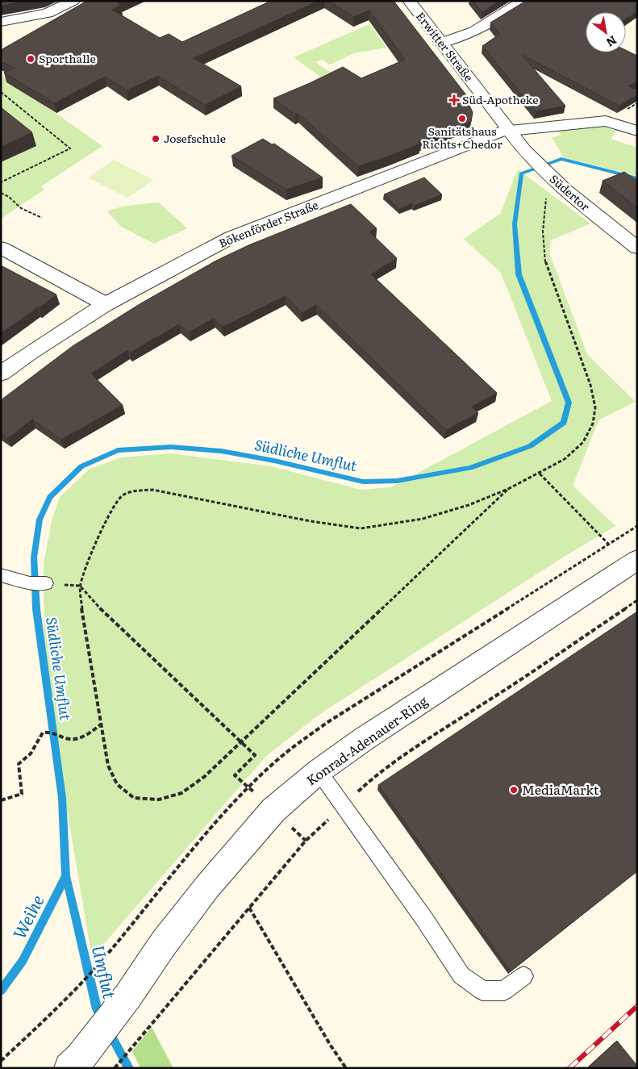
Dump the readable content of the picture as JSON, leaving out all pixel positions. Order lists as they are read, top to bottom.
{
  "streets": {
    "street": [
      "Erwitter Straße",
      "Südertor",
      "Bökenförder Straße",
      "Konrad-Adenauer-Ring"
    ]
  },
  "crossings": [
    ["Erwitter Straße", "Südertor"],
    ["Erwitter Straße", "Bökenförder Straße"],
    ["Südertor", "Bökenförder Straße"]
  ],
  "water": ["Südliche Umflut", "Weihe", "Umflut"],
  "places": {
    "other": [
      "Sporthalle",
      "Sanitätshaus Richts+Chedor",
      "Josefschule",
      "MediaMarkt"
    ],
    "health": ["Süd-Apotheke"]
  },
  "north": "bottom right"
}
